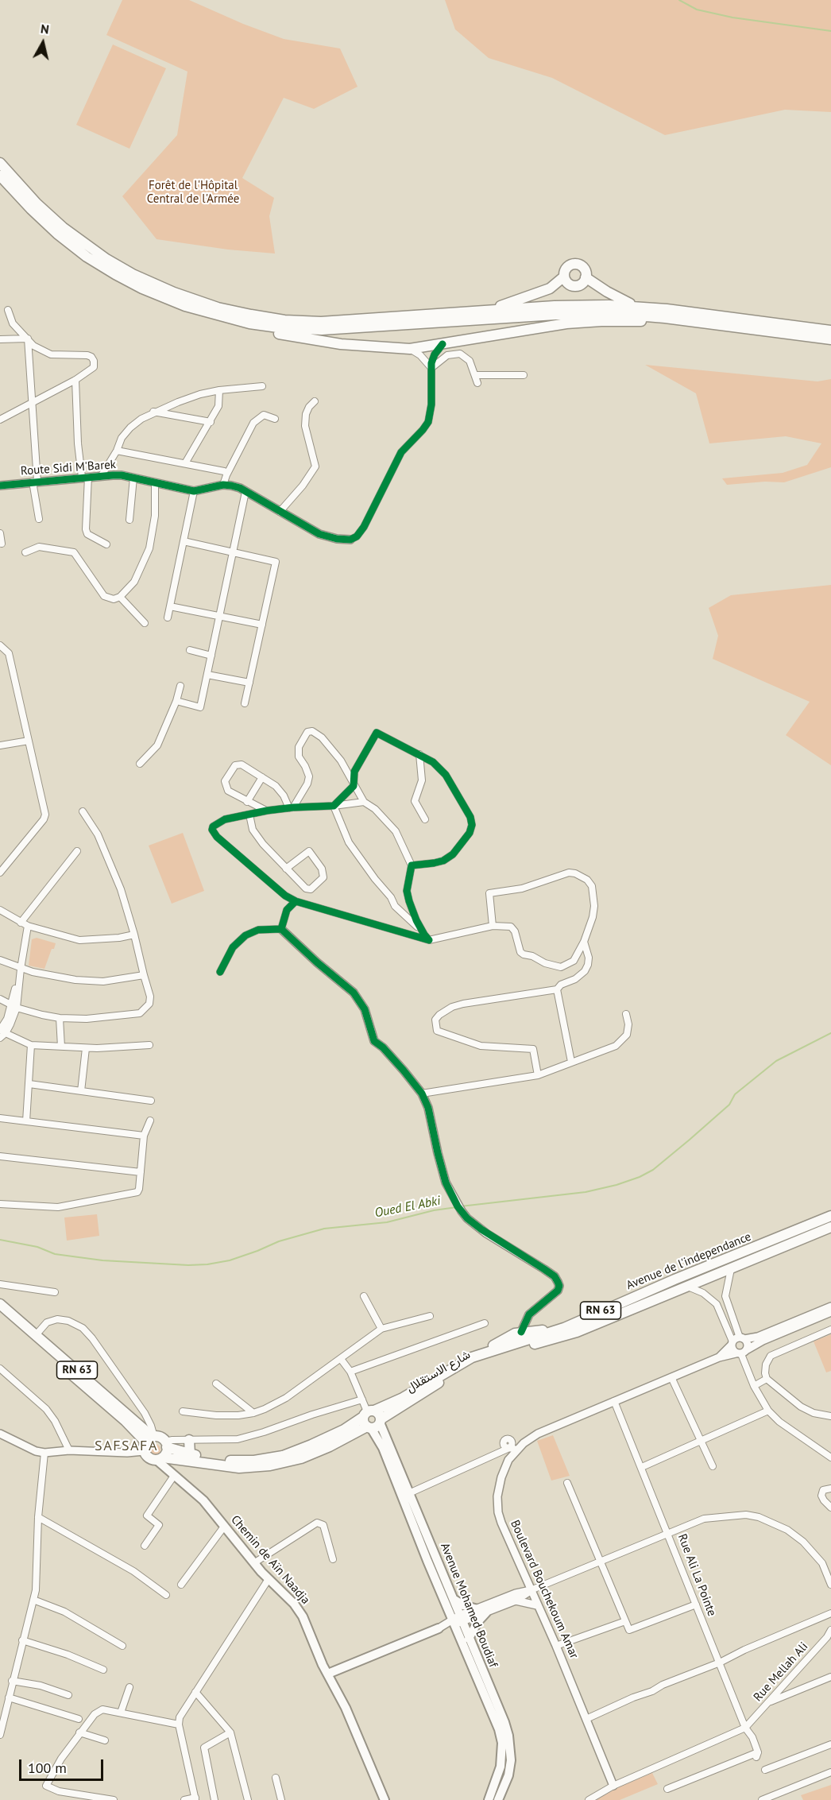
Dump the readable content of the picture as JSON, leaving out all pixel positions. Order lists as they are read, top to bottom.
{
  "streets": {
    "main road": [
      "Avenue de l'independance",
      "RN 63",
      "شارع الاستقلال",
      "Chemin de Aïn Naadja",
      "Avenue Mohamed Boudiaf"
    ],
    "street": [
      "Route Sidi M'Barek",
      "Rue Ali La Pointe",
      "Boulevard Bouchekoum Amar",
      "Rue Mellah Ali"
    ]
  },
  "crossings": [
    ["Avenue de l'independance", "RN 63"],
    ["Avenue de l'independance", "شارع الاستقلال"],
    ["Avenue de l'independance", "Avenue Mohamed Boudiaf"],
    ["RN 63", "شارع الاستقلال"],
    ["RN 63", "Chemin de Aïn Naadja"],
    ["RN 63", "Avenue Mohamed Boudiaf"],
    ["شارع الاستقلال", "Avenue Mohamed Boudiaf"],
    ["Rue Ali La Pointe", "Boulevard Bouchekoum Amar"],
    ["Rue Ali La Pointe", "Rue Mellah Ali"]
  ],
  "districts": ["SAFSAFA"],
  "water": ["Oued El Abki"],
  "parks": ["Forêt de l'Hôpital Central de l'Armée"],
  "scale_bar": "100 m",
  "north": "top"
}
